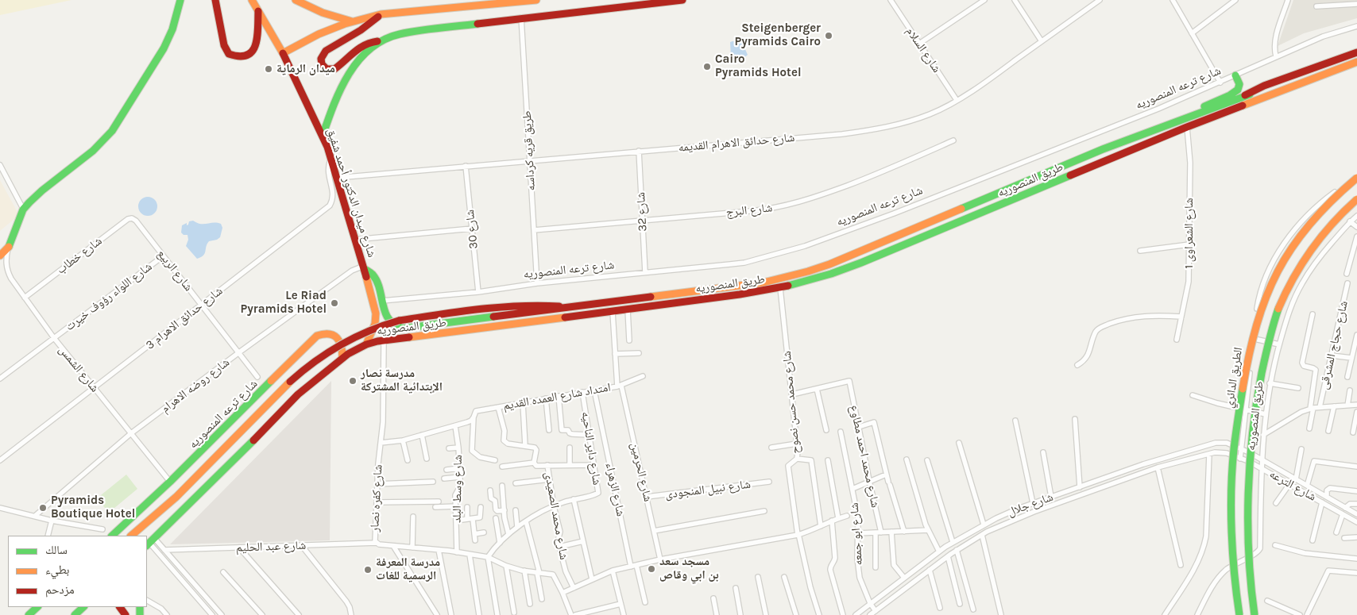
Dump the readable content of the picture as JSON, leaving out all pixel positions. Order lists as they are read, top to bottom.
{
  "streets": {
    "main road": [
      "شارع ترعه المنصوريه",
      "طريق المنصوريه",
      "شارع ميدان الدكتور أحمد شفيق",
      "الطريق الدائري"
    ],
    "street": [
      "شارع السلام",
      "شارع حدائق الاهرام القديمه",
      "طريق قريه كرداسه",
      "شارع البرج",
      "شارع 32",
      "شارع 30",
      "شارع الشعراوى 1",
      "شارع خطاب",
      "شارع الربيع",
      "شارع اللواء رؤوف خيرت",
      "شارع حدائق الاهرام 3",
      "شارع حجاج المشرقى",
      "شارع الشمس",
      "شارع روضه الاهرام",
      "امتداد شارع العمده القديم",
      "شارع محمد حسن نصوح",
      "شارع داير الناحيه",
      "شارع محمد احمد مطاوع",
      "شارع الحرمين",
      "شارع الترعه",
      "شارع وسط البلد",
      "شارع الزهراء",
      "شارع نبيل المنجودى",
      "شارع كفره نصار",
      "شارع جلال",
      "شارع محمد الصعيدى",
      "شارع ابو جمعه",
      "شارع عبد الحليم"
    ]
  },
  "crossings": [
    ["شارع السلام", "شارع حدائق الاهرام القديمه"],
    ["شارع ترعه المنصوريه", "طريق قريه كرداسه"],
    ["شارع ترعه المنصوريه", "طريق المنصوريه"],
    ["شارع ترعه المنصوريه", "شارع 32"],
    ["شارع ترعه المنصوريه", "شارع 30"],
    ["شارع ترعه المنصوريه", "شارع الشمس"],
    ["شارع حدائق الاهرام القديمه", "طريق قريه كرداسه"],
    ["شارع حدائق الاهرام القديمه", "شارع ميدان الدكتور أحمد شفيق"],
    ["شارع حدائق الاهرام القديمه", "شارع 32"],
    ["شارع حدائق الاهرام القديمه", "شارع 30"],
    ["طريق قريه كرداسه", "شارع البرج"],
    ["طريق المنصوريه", "شارع ميدان الدكتور أحمد شفيق"],
    ["طريق المنصوريه", "شارع الشعراوى 1"],
    ["طريق المنصوريه", "شارع روضه الاهرام"],
    ["طريق المنصوريه", "شارع محمد حسن نصوح"],
    ["طريق المنصوريه", "شارع الحرمين"],
    ["طريق المنصوريه", "شارع الترعه"],
    ["طريق المنصوريه", "شارع كفره نصار"],
    ["شارع ميدان الدكتور أحمد شفيق", "شارع حدائق الاهرام 3"],
    ["شارع ميدان الدكتور أحمد شفيق", "شارع روضه الاهرام"],
    ["شارع البرج", "شارع 32"],
    ["شارع خطاب", "شارع الربيع"],
    ["شارع خطاب", "شارع الشمس"],
    ["شارع الربيع", "شارع اللواء رؤوف خيرت"],
    ["شارع الربيع", "شارع حدائق الاهرام 3"],
    ["شارع الربيع", "شارع روضه الاهرام"],
    ["شارع اللواء رؤوف خيرت", "شارع الشمس"],
    ["شارع حدائق الاهرام 3", "شارع الشمس"],
    ["شارع الشمس", "شارع روضه الاهرام"],
    ["امتداد شارع العمده القديم", "شارع داير الناحيه"],
    ["امتداد شارع العمده القديم", "شارع الحرمين"],
    ["امتداد شارع العمده القديم", "شارع الزهراء"],
    ["شارع داير الناحيه", "شارع كفره نصار"],
    ["شارع داير الناحيه", "شارع محمد الصعيدى"],
    ["شارع الحرمين", "شارع نبيل المنجودى"],
    ["شارع الترعه", "شارع جلال"],
    ["شارع وسط البلد", "شارع كفره نصار"],
    ["شارع كفره نصار", "شارع عبد الحليم"],
    ["شارع جلال", "شارع ابو جمعه"]
  ],
  "places": [
    "Steigenberger Pyramids Cairo",
    "Cairo Pyramids Hotel",
    "ميدان الرماية",
    "Le Riad Pyramids Hotel",
    "مدرسة نصار الإبتدائية المشتركة",
    "Pyramids Boutique Hotel",
    "مسجد سعد بن ابي وقاص",
    "مدرسة المعرفة الرسمية للغات"
  ],
  "legend": ["سالك", "بطيء", "مزدحم"]
}
